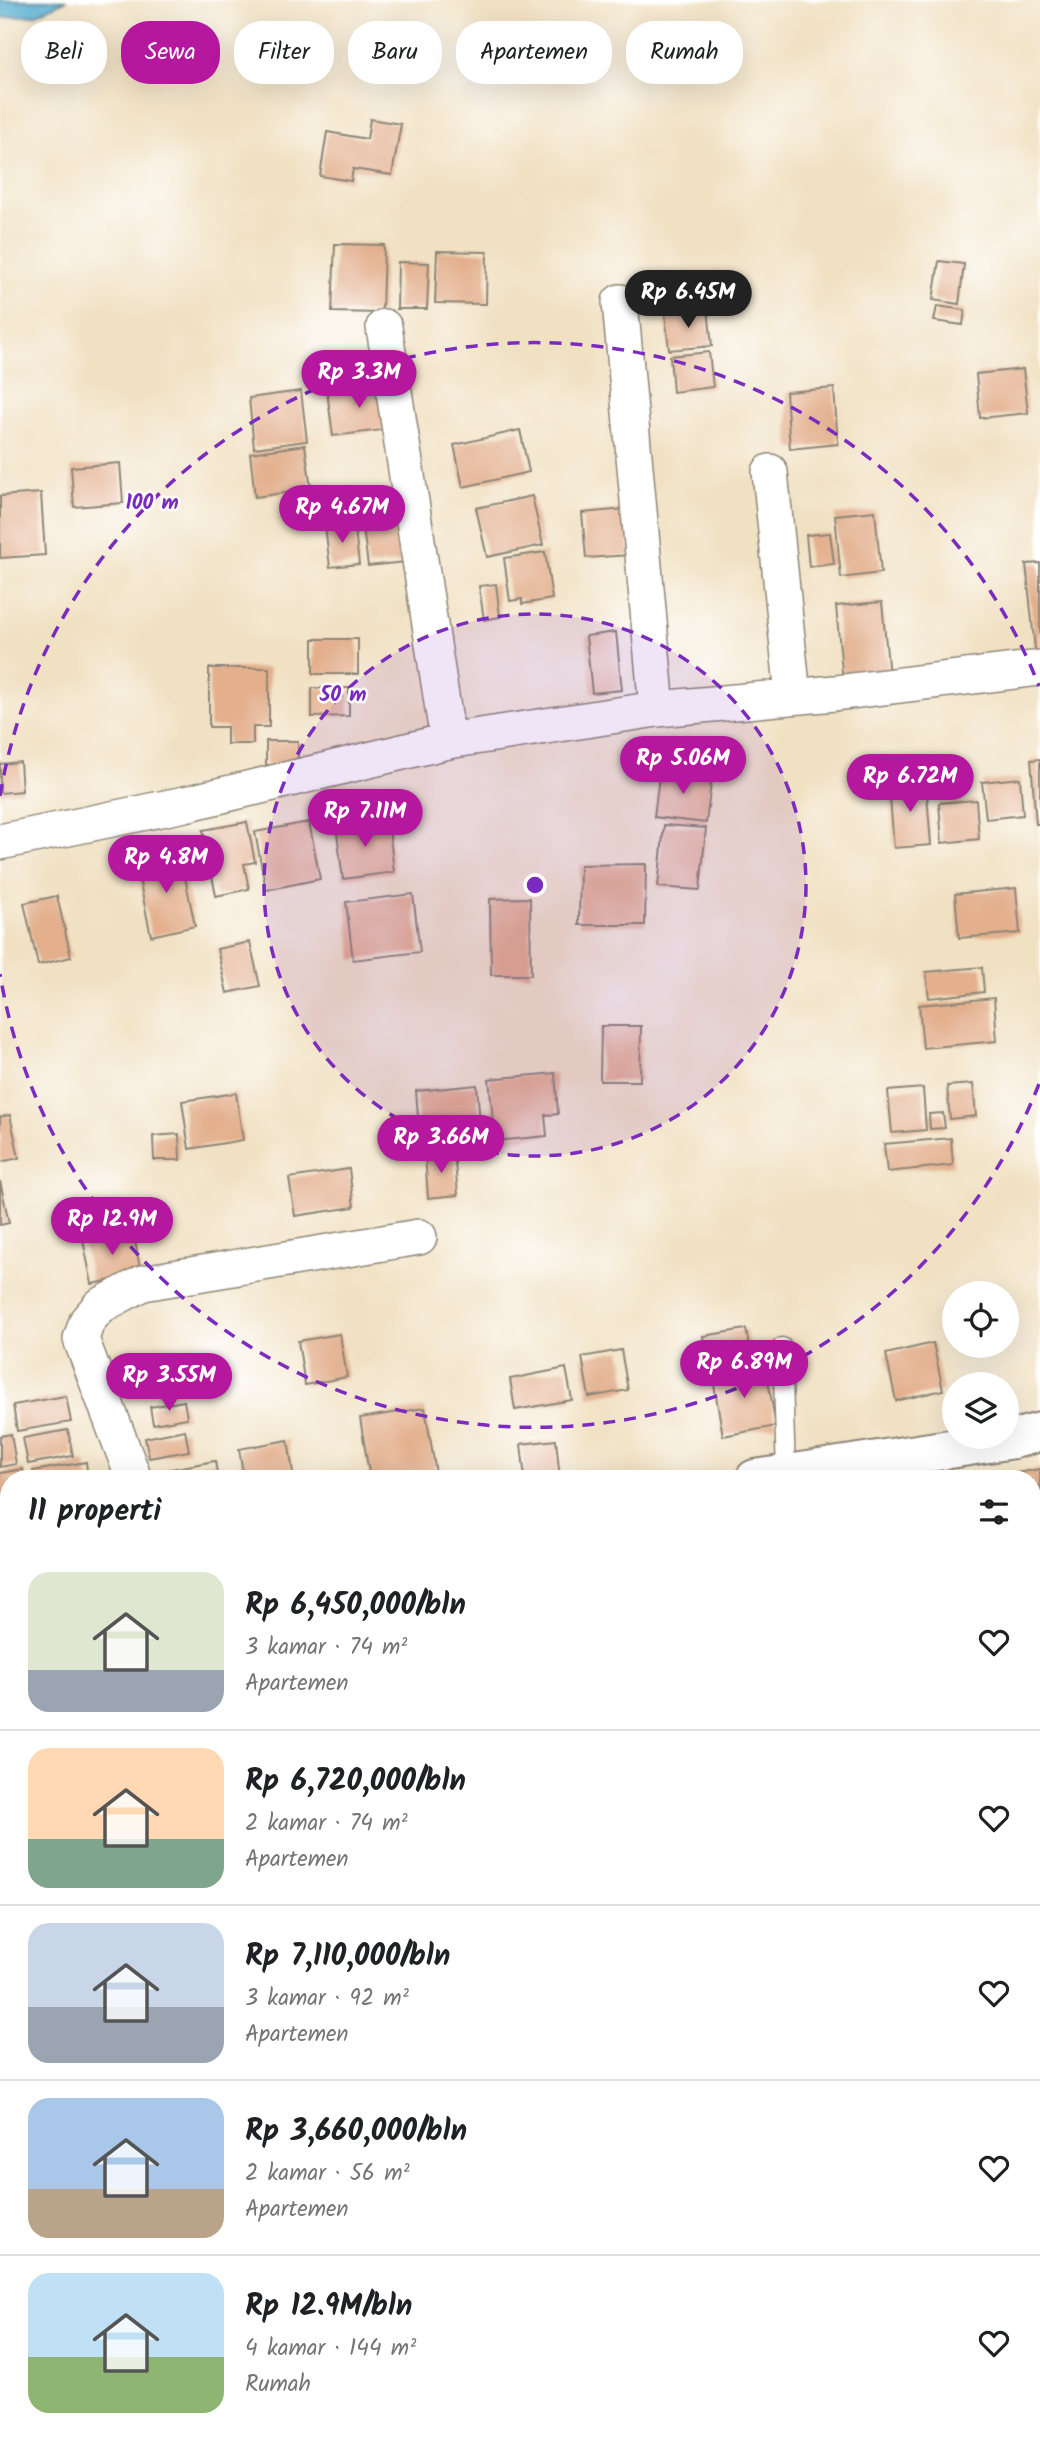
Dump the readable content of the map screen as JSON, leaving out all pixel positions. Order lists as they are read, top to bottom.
{
  "page": {
    "chip": [
      "Beli",
      "Sewa",
      "Filter",
      "Baru",
      "Apartemen",
      "Rumah"
    ],
    "price": [
      "Rp 6.45M",
      "Rp 3.3M",
      "Rp 4.67M",
      "Rp 5.06M",
      "Rp 6.72M",
      "Rp 7.11M",
      "Rp 4.8M",
      "Rp 3.66M",
      "Rp 12.9M",
      "Rp 6.89M",
      "Rp 3.55M"
    ],
    "heading": "11 properti",
    "list": [
      {
        "name": "Rp 6,450,000/bln",
        "note": "3 kamar · 74 m² · Apartemen"
      },
      {
        "name": "Rp 6,720,000/bln",
        "note": "2 kamar · 74 m² · Apartemen"
      },
      {
        "name": "Rp 7,110,000/bln",
        "note": "3 kamar · 92 m² · Apartemen"
      },
      {
        "name": "Rp 3,660,000/bln",
        "note": "2 kamar · 56 m² · Apartemen"
      },
      {
        "name": "Rp 12.9M/bln",
        "note": "4 kamar · 144 m² · Rumah"
      }
    ]
  },
  "rings": ["100 m", "50 m"]
}
